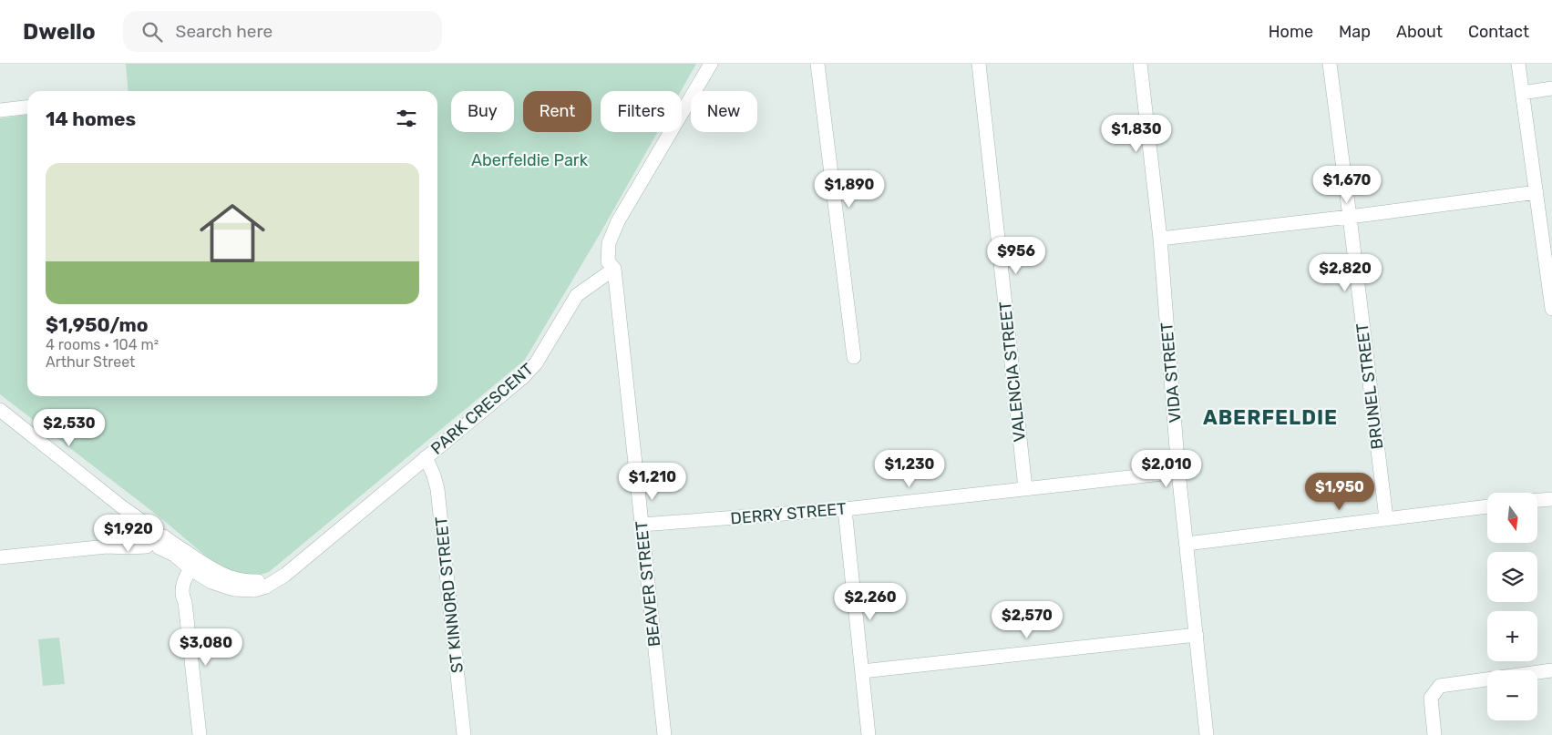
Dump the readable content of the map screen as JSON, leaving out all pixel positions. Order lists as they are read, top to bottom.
{
  "streets": {
    "street": [
      "VALENCIA STREET",
      "VIDA STREET",
      "BRUNEL STREET",
      "PARK CRESCENT",
      "DERRY STREET",
      "BEAVER STREET",
      "ST KINNORD STREET"
    ]
  },
  "crossings": [
    ["VALENCIA STREET", "DERRY STREET"],
    ["VIDA STREET", "DERRY STREET"],
    ["PARK CRESCENT", "BEAVER STREET"],
    ["PARK CRESCENT", "ST KINNORD STREET"],
    ["DERRY STREET", "BEAVER STREET"]
  ],
  "districts": ["ABERFELDIE"],
  "parks": ["Aberfeldie Park"],
  "north": "bottom",
  "page": {
    "header": "Dwello",
    "search": "Search here",
    "nav": [
      "Home",
      "Map",
      "About",
      "Contact"
    ],
    "chip": [
      "Buy",
      "Rent",
      "Filters",
      "New"
    ],
    "heading": "14 homes",
    "price": [
      "$1,830",
      "$1,670",
      "$1,890",
      "$956",
      "$2,820",
      "$2,530",
      "$1,230",
      "$2,010",
      "$1,210",
      "$1,950",
      "$1,920",
      "$2,260",
      "$2,570",
      "$3,080"
    ],
    "list": [
      {
        "name": "$1,950/mo",
        "note": "4 rooms · 104 m² · Arthur Street"
      }
    ],
    "map_buttons": ["+", "−"]
  }
}
